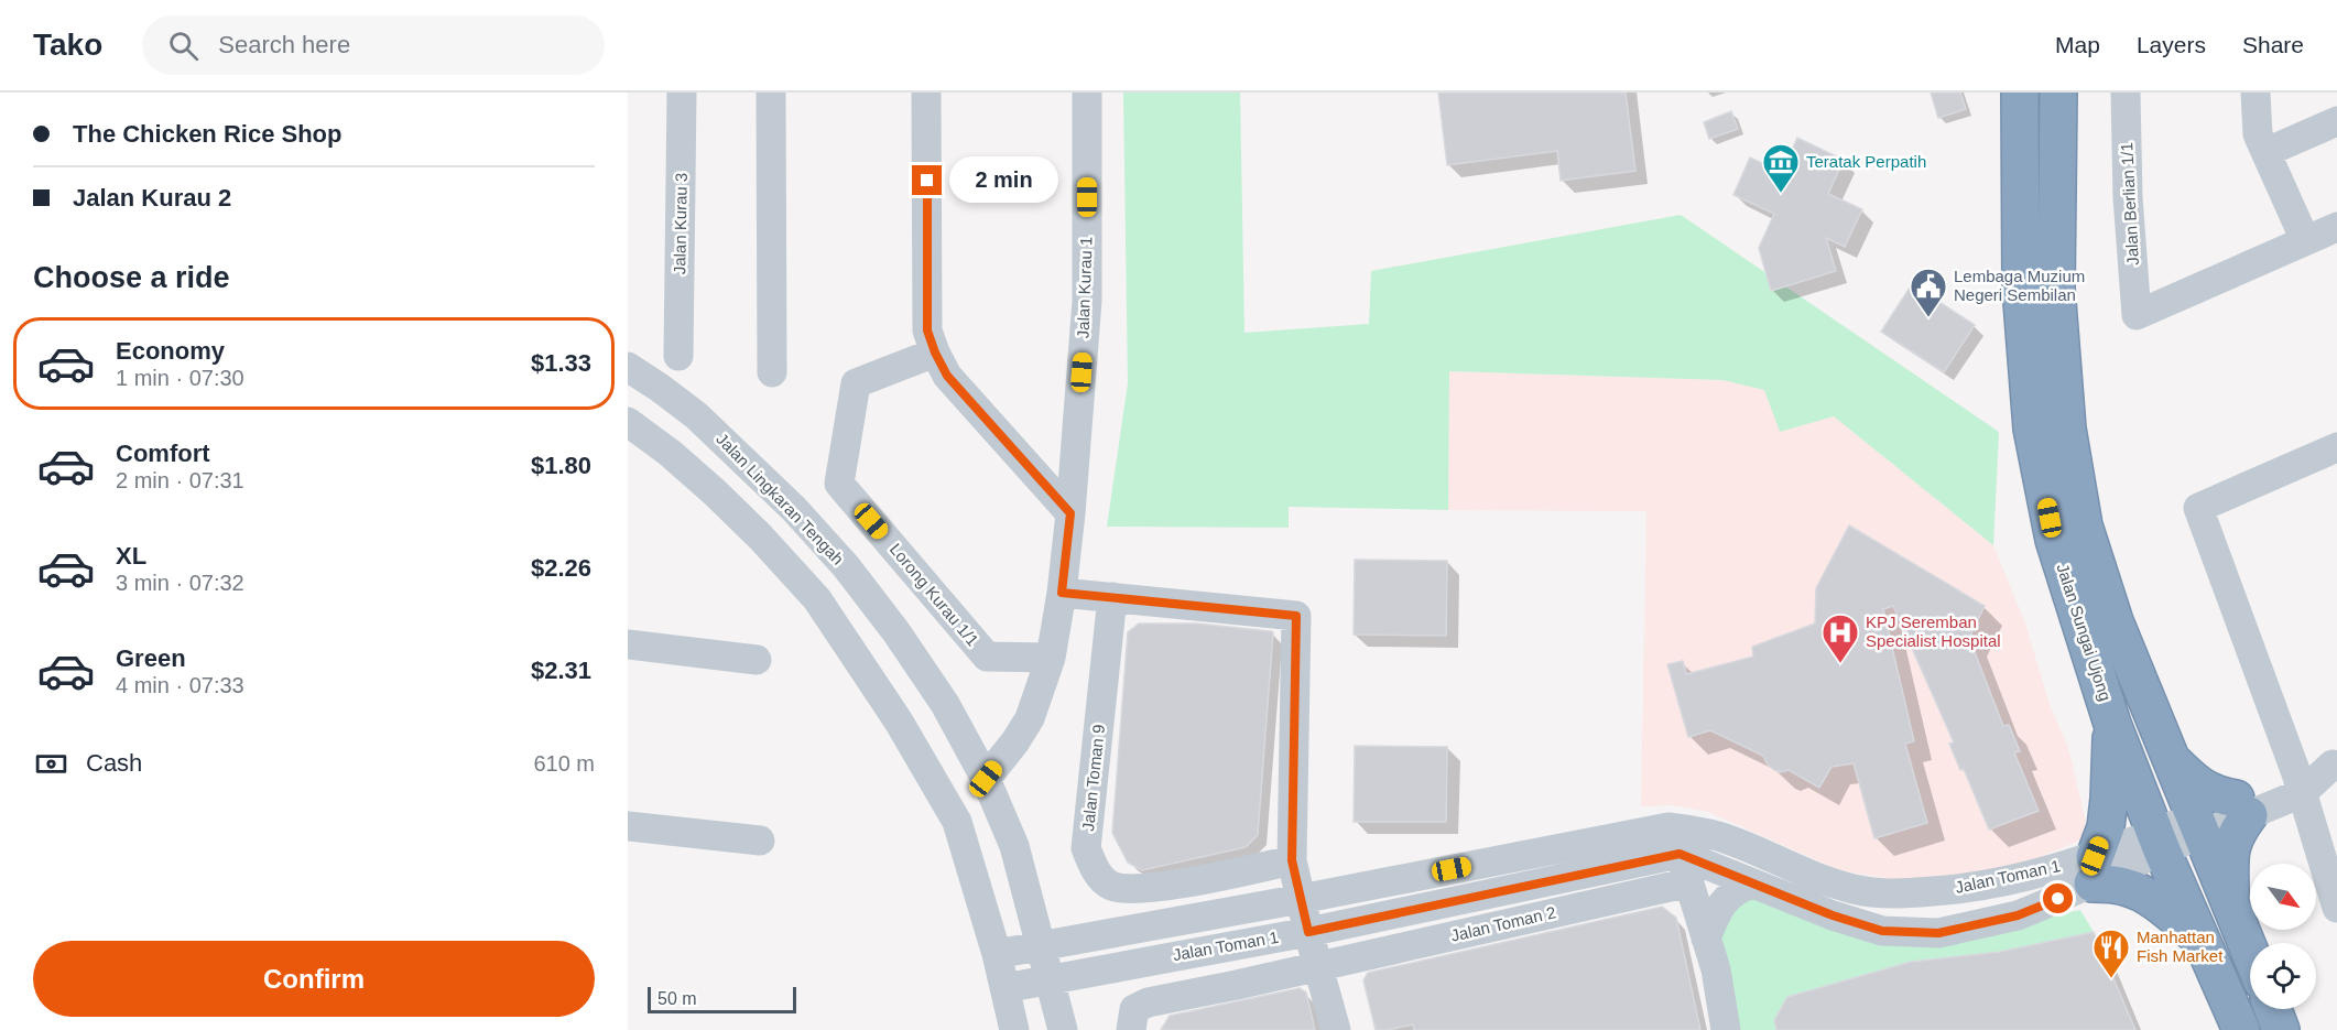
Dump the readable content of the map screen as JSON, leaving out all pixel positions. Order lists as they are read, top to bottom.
{
  "streets": {
    "highway": ["Jalan Sungai Ujong"],
    "street": [
      "Jalan Berlian 1/1",
      "Jalan Kurau 3",
      "Jalan Kurau 1",
      "Jalan Lingkaran Tengah",
      "Lorong Kurau 1/1",
      "Jalan Toman 9",
      "Jalan Toman 1",
      "Jalan Toman 2"
    ]
  },
  "crossings": [
    ["Jalan Kurau 1", "Jalan Lingkaran Tengah"],
    ["Jalan Kurau 1", "Lorong Kurau 1/1"],
    ["Jalan Lingkaran Tengah", "Jalan Toman 1"],
    ["Jalan Sungai Ujong", "Jalan Toman 1"]
  ],
  "places": {
    "museum": ["Teratak Perpatih"],
    "public building": ["Lembaga Muzium Negeri Sembilan"],
    "hospital": ["KPJ Seremban Specialist Hospital"],
    "restaurant": ["Manhattan Fish Market"]
  },
  "scale_bar": "50 m",
  "north": "bottom right",
  "page": {
    "header": "Tako",
    "search": "Search here",
    "nav": ["Map", "Layers", "Share"],
    "banner": ["The Chicken Rice Shop", "Jalan Kurau 2"],
    "bubble": "2 min",
    "heading": "Choose a ride",
    "list": [
      {
        "name": "Economy",
        "note": "1 min · 07:30",
        "value": "$1.33"
      },
      {
        "name": "Comfort",
        "note": "2 min · 07:31",
        "value": "$1.80"
      },
      {
        "name": "XL",
        "note": "3 min · 07:32",
        "value": "$2.26"
      },
      {
        "name": "Green",
        "note": "4 min · 07:33",
        "value": "$2.31"
      }
    ],
    "pay": ["Cash", "610 m"],
    "buttons": "Confirm",
    "scale": "50 m"
  }
}
